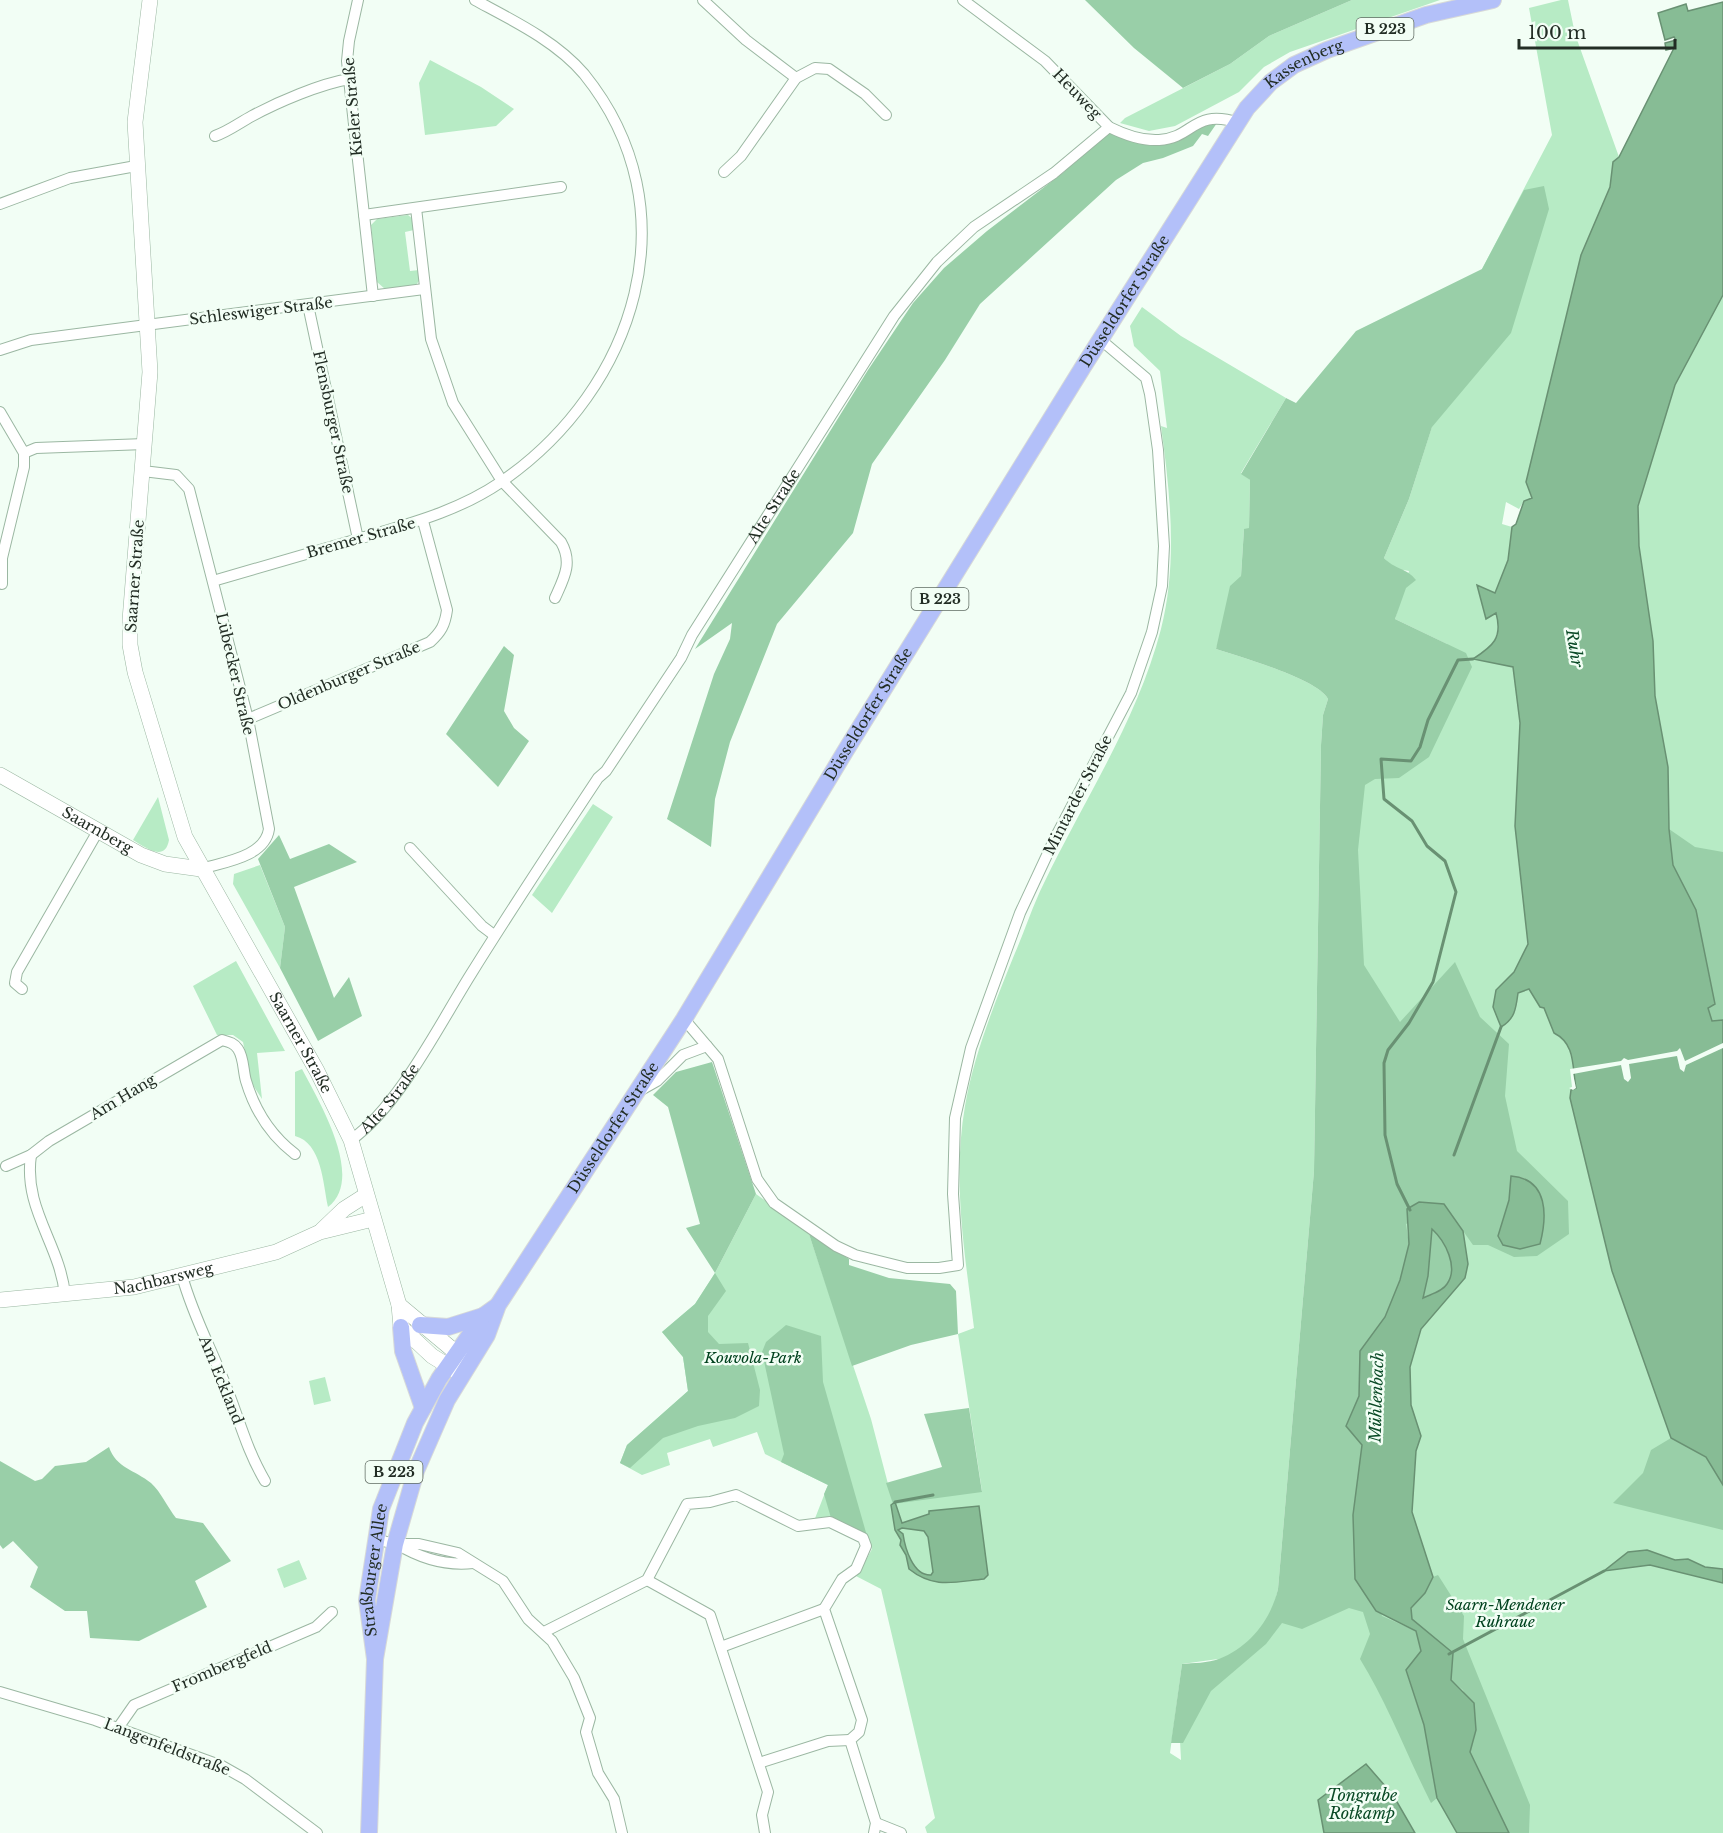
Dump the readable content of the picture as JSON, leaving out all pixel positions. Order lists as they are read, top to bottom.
{
  "streets": {
    "main road": [
      "B 223",
      "Kassenberg",
      "Düsseldorfer Straße",
      "Alte Straße",
      "Saarner Straße",
      "Saarnberg",
      "Nachbarsweg",
      "Straßburger Allee"
    ],
    "street": [
      "Heuweg",
      "Kieler Straße",
      "Schleswiger Straße",
      "Flensburger Straße",
      "Bremer Straße",
      "Lübecker Straße",
      "Oldenburger Straße",
      "Mintarder Straße",
      "Am Hang",
      "Am Eckland",
      "Frombergfeld",
      "Langenfeldstraße"
    ]
  },
  "crossings": [
    ["Kassenberg", "Heuweg"],
    ["Kassenberg", "Düsseldorfer Straße"],
    ["Heuweg", "Düsseldorfer Straße"],
    ["Heuweg", "Alte Straße"],
    ["Kieler Straße", "Schleswiger Straße"],
    ["Düsseldorfer Straße", "Alte Straße"],
    ["Düsseldorfer Straße", "Mintarder Straße"],
    ["Düsseldorfer Straße", "Straßburger Allee"],
    ["Schleswiger Straße", "Flensburger Straße"],
    ["Schleswiger Straße", "Saarner Straße"],
    ["Flensburger Straße", "Bremer Straße"],
    ["Alte Straße", "Saarner Straße"],
    ["Alte Straße", "Nachbarsweg"],
    ["Alte Straße", "Straßburger Allee"],
    ["Bremer Straße", "Lübecker Straße"],
    ["Bremer Straße", "Oldenburger Straße"],
    ["Saarner Straße", "Lübecker Straße"],
    ["Saarner Straße", "Saarnberg"],
    ["Lübecker Straße", "Oldenburger Straße"],
    ["Lübecker Straße", "Saarnberg"],
    ["Nachbarsweg", "Am Eckland"],
    ["Frombergfeld", "Langenfeldstraße"]
  ],
  "water": ["Ruhr", "Mühlenbach", "Tongrube Rotkamp"],
  "parks": ["Kouvola-Park", "Saarn-Mendener Ruhraue"],
  "scale_bar": "100 m"
}
